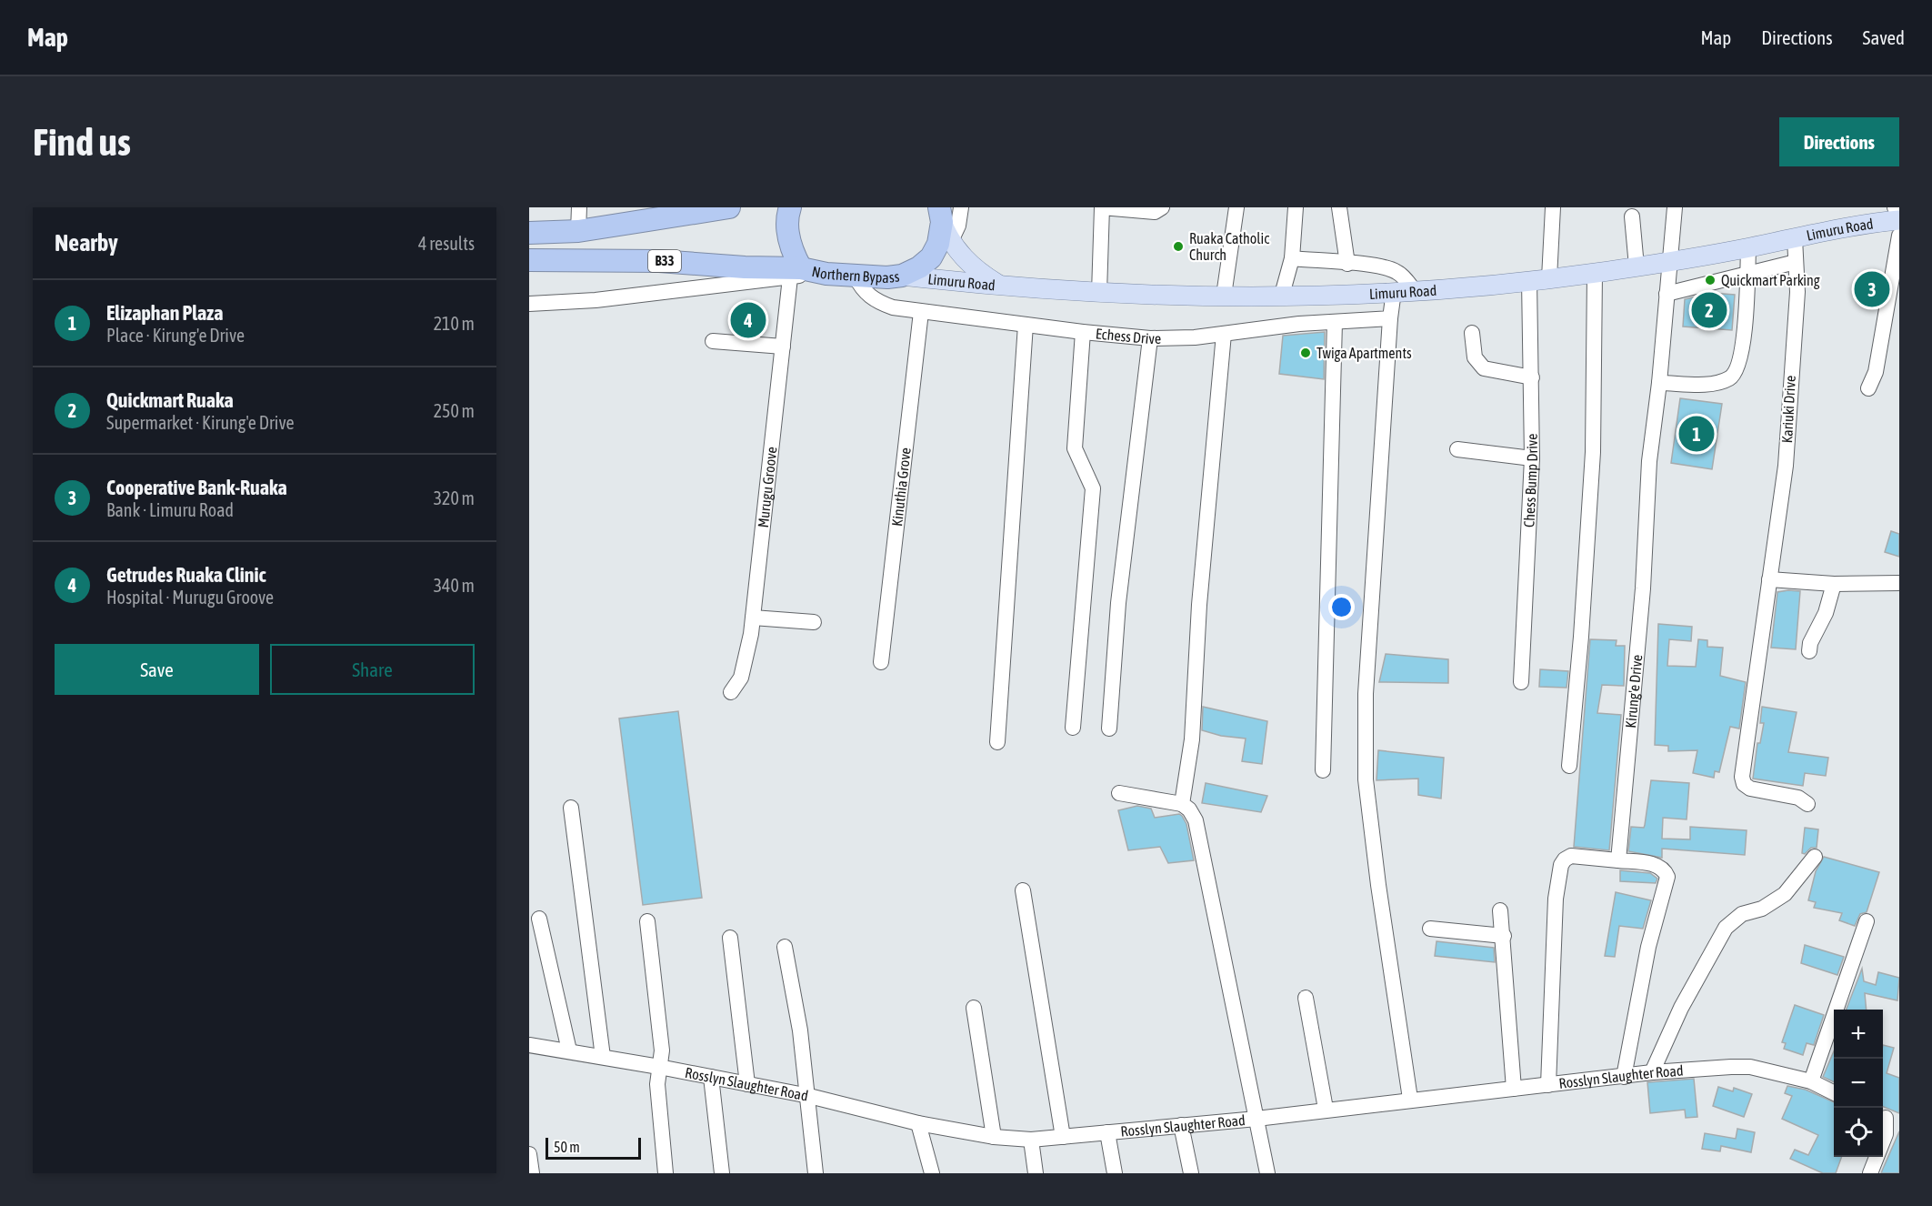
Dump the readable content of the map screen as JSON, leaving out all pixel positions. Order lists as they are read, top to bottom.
{
  "streets": {
    "highway": ["B33", "Northern Bypass"],
    "main road": ["Limuru Road"],
    "street": [
      "Echess Drive",
      "Kariuki Drive",
      "Chess Bump Drive",
      "Murugu Groove",
      "Kinuthia Grove",
      "Kirung'e Drive",
      "Rosslyn Slaughter Road"
    ]
  },
  "crossings": [
    ["Limuru Road", "Northern Bypass"],
    ["Limuru Road", "Kariuki Drive"],
    ["Limuru Road", "Chess Bump Drive"],
    ["Limuru Road", "Kirung'e Drive"],
    ["B33", "Northern Bypass"],
    ["B33", "Murugu Groove"],
    ["Northern Bypass", "Echess Drive"],
    ["Northern Bypass", "Murugu Groove"],
    ["Echess Drive", "Kinuthia Grove"]
  ],
  "places": ["Ruaka Catholic Church", "Quickmart Parking", "Twiga Apartments"],
  "scale_bar": "50 m",
  "page": {
    "header": "Map",
    "nav": ["Map", "Directions", "Saved"],
    "buttons": [
      "Directions",
      ["Save", "Share"]
    ],
    "title": "Find us",
    "heading": ["Nearby", "4 results"],
    "pins": [
      "3",
      "2",
      "4",
      "1"
    ],
    "list": [
      {
        "mark": "1",
        "name": "Elizaphan Plaza",
        "note": "Place · Kirung'e Drive",
        "value": "210 m"
      },
      {
        "mark": "2",
        "name": "Quickmart Ruaka",
        "note": "Supermarket · Kirung'e Drive",
        "value": "250 m"
      },
      {
        "mark": "3",
        "name": "Cooperative Bank-Ruaka",
        "note": "Bank · Limuru Road",
        "value": "320 m"
      },
      {
        "mark": "4",
        "name": "Getrudes Ruaka Clinic",
        "note": "Hospital · Murugu Groove",
        "value": "340 m"
      }
    ],
    "map_buttons": ["+", "−"],
    "scale": "50 m"
  }
}
